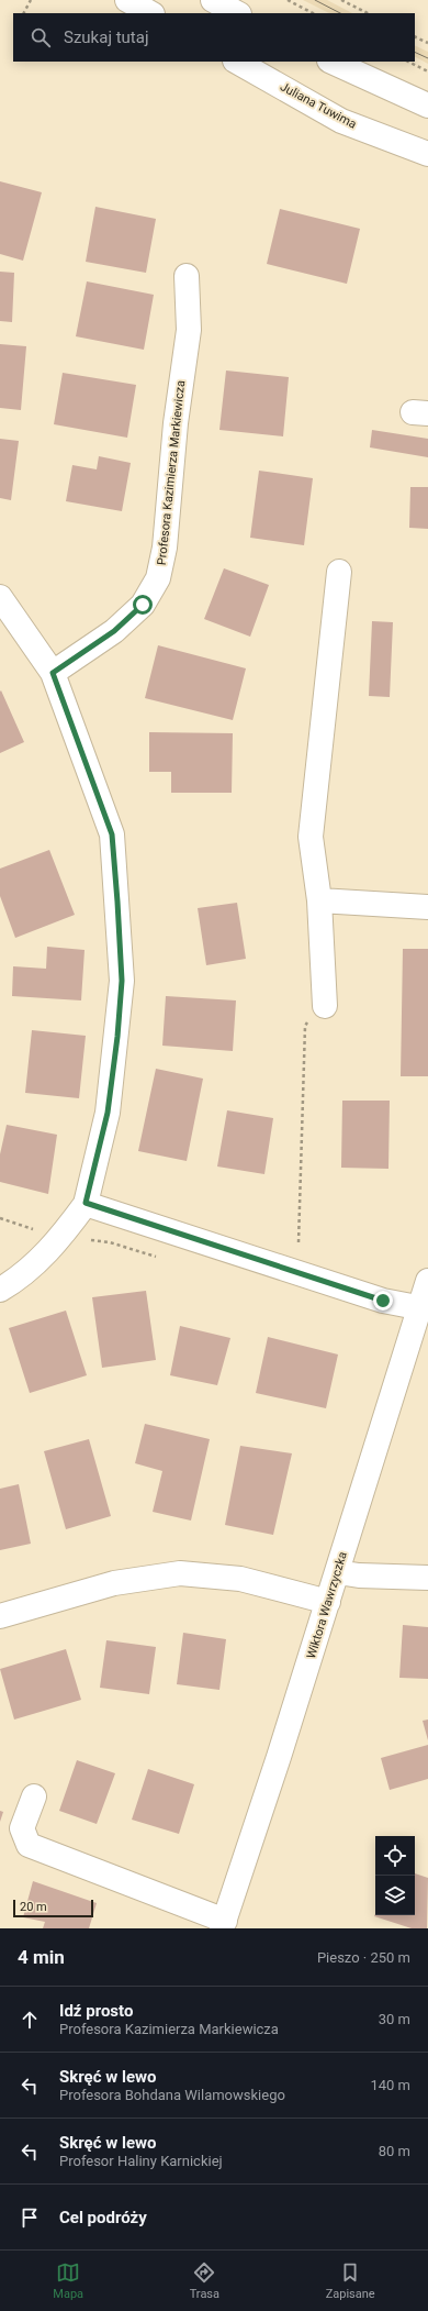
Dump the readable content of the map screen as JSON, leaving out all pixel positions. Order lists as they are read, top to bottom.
{
  "streets": {
    "street": ["Juliana Tuwima", "Profesora Kazimierza Markiewicza", "Wiktora Wawrzyczka"]
  },
  "scale_bar": "20 m",
  "page": {
    "search": "Szukaj tutaj",
    "scale": "20 m",
    "heading": ["4 min", "Pieszo · 250 m"],
    "list": [
      ["Idź prosto", "Profesora Kazimierza Markiewicza", "30 m"],
      ["Skręć w lewo", "Profesora Bohdana Wilamowskiego", "140 m"],
      ["Skręć w lewo", "Profesor Haliny Karnickiej", "80 m"],
      "Cel podróży"
    ],
    "nav": ["Mapa", "Trasa", "Zapisane"]
  }
}
